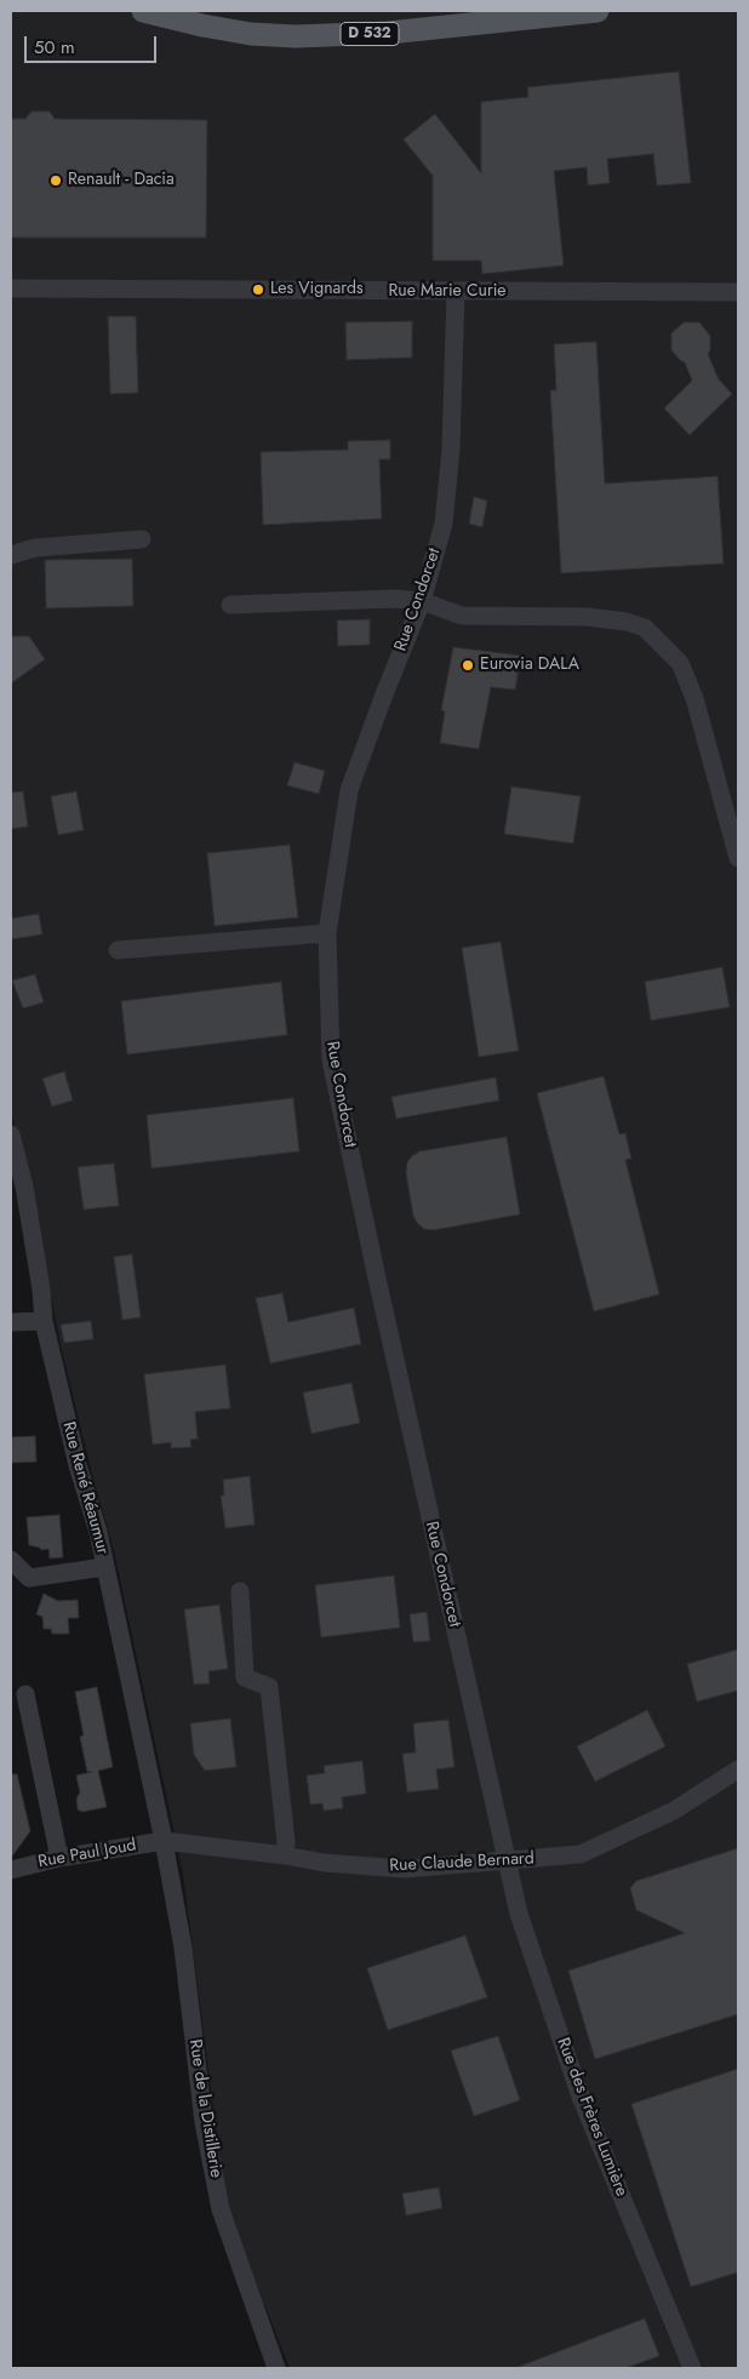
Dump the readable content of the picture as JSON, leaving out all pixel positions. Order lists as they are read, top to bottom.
{
  "streets": {
    "main road": ["D 532"],
    "street": [
      "Rue Marie Curie",
      "Rue Condorcet",
      "Rue René Réaumur",
      "Rue Paul Joud",
      "Rue Claude Bernard",
      "Rue de la Distillerie",
      "Rue des Frères Lumière"
    ]
  },
  "crossings": [
    ["Rue Marie Curie", "Rue Condorcet"],
    ["Rue Condorcet", "Rue Claude Bernard"],
    ["Rue Condorcet", "Rue des Frères Lumière"],
    ["Rue René Réaumur", "Rue Paul Joud"],
    ["Rue René Réaumur", "Rue Claude Bernard"],
    ["Rue René Réaumur", "Rue de la Distillerie"],
    ["Rue Paul Joud", "Rue Claude Bernard"],
    ["Rue Paul Joud", "Rue de la Distillerie"],
    ["Rue Claude Bernard", "Rue de la Distillerie"],
    ["Rue Claude Bernard", "Rue des Frères Lumière"]
  ],
  "places": ["Renault - Dacia", "Les Vignards", "Eurovia DALA"],
  "scale_bar": "50 m"
}
